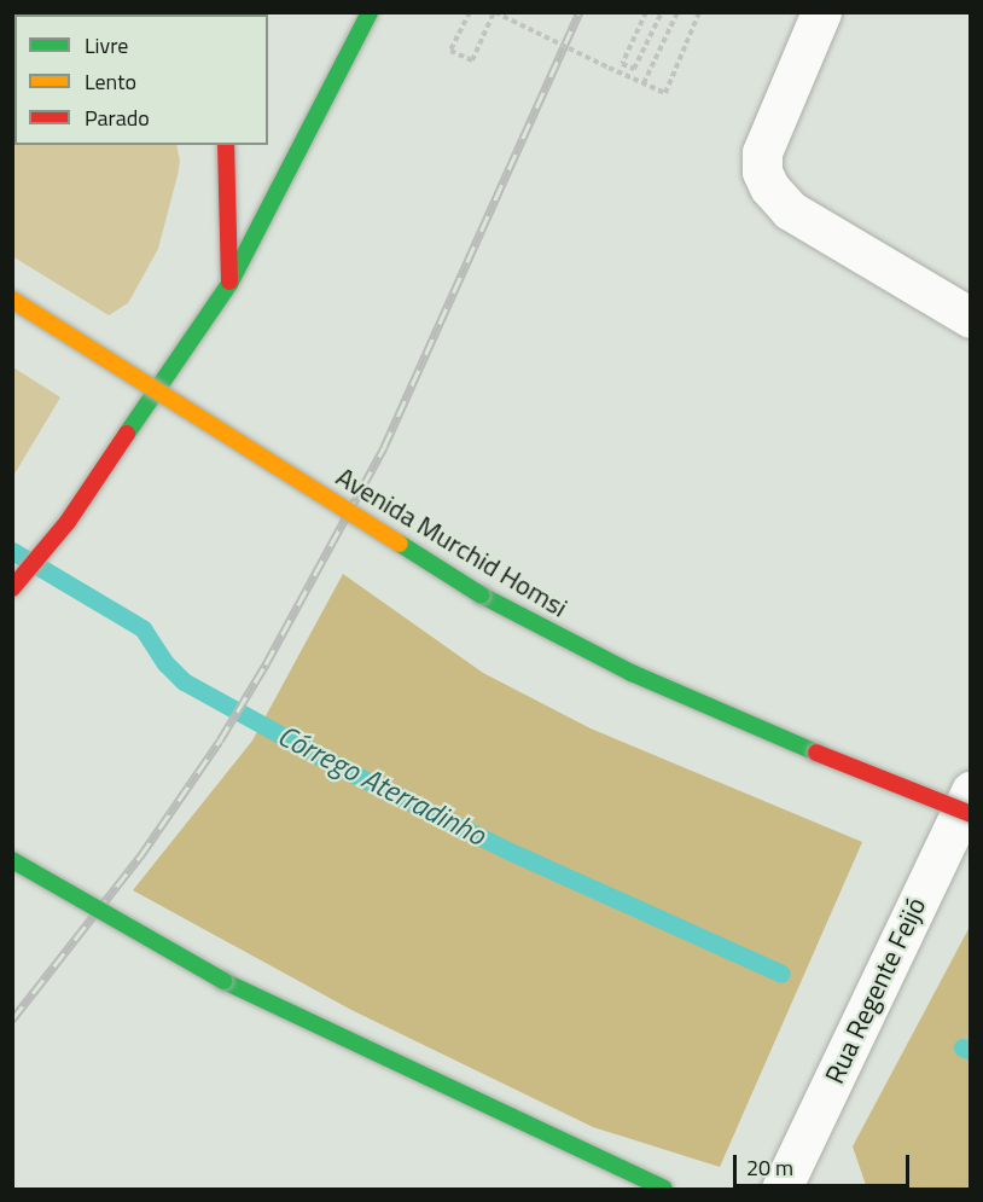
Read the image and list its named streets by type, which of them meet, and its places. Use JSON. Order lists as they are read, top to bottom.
{
  "streets": {
    "main road": ["Avenida Murchid Homsi"],
    "street": ["Rua Regente Feijó"]
  },
  "water": ["Córrego Aterradinho"],
  "legend": ["Livre", "Lento", "Parado"],
  "scale_bar": "20 m"
}
